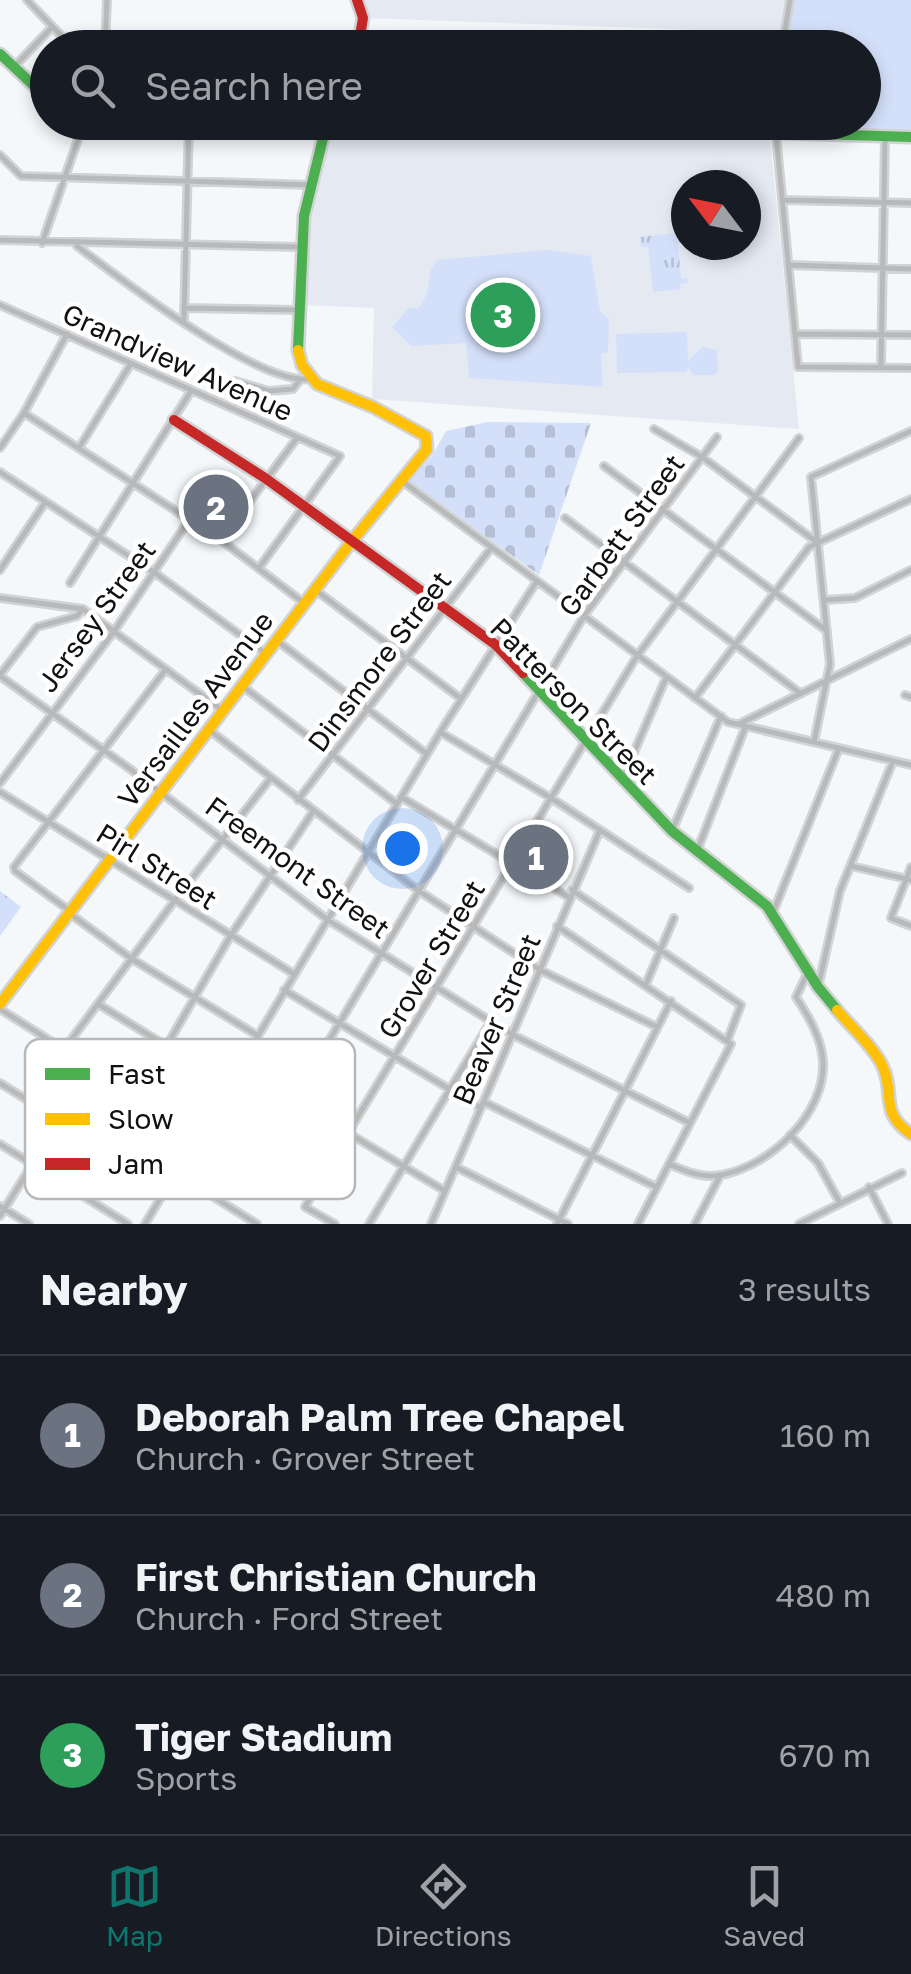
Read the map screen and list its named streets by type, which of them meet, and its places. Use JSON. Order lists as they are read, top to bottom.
{
  "streets": {
    "street": [
      "Grandview Avenue",
      "Garbett Street",
      "Jersey Street",
      "Dinsmore Street",
      "Patterson Street",
      "Versailles Avenue",
      "Pirl Street",
      "Freemont Street",
      "Grover Street",
      "Beaver Street"
    ]
  },
  "crossings": [
    ["Grandview Avenue", "Patterson Street"],
    ["Garbett Street", "Patterson Street"],
    ["Garbett Street", "Freemont Street"],
    ["Jersey Street", "Freemont Street"],
    ["Dinsmore Street", "Patterson Street"],
    ["Patterson Street", "Versailles Avenue"],
    ["Patterson Street", "Grover Street"],
    ["Versailles Avenue", "Pirl Street"],
    ["Versailles Avenue", "Freemont Street"],
    ["Freemont Street", "Grover Street"],
    ["Freemont Street", "Beaver Street"]
  ],
  "legend": ["Fast", "Slow", "Jam"],
  "north": "top left",
  "page": {
    "search": "Search here",
    "pins": ["3", "2", "1"],
    "heading": ["Nearby", "3 results"],
    "list": [
      {
        "mark": "1",
        "name": "Deborah Palm Tree Chapel",
        "note": "Church · Grover Street",
        "value": "160 m"
      },
      {
        "mark": "2",
        "name": "First Christian Church",
        "note": "Church · Ford Street",
        "value": "480 m"
      },
      {
        "mark": "3",
        "name": "Tiger Stadium",
        "note": "Sports",
        "value": "670 m"
      }
    ],
    "nav": ["Map", "Directions", "Saved"]
  }
}
